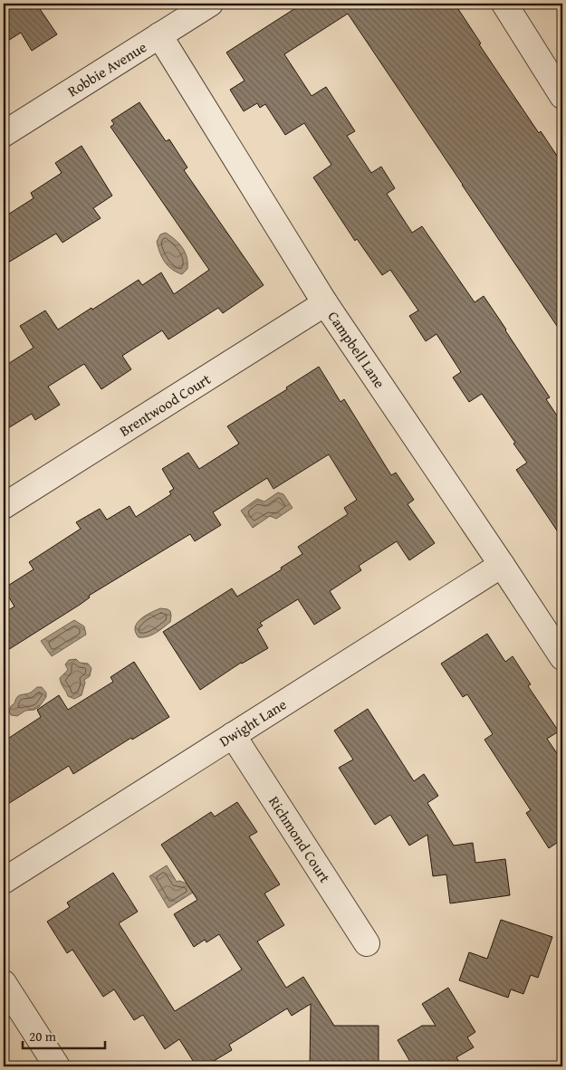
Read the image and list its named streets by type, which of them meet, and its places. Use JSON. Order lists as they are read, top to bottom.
{
  "streets": {
    "street": [
      "Robbie Avenue",
      "Campbell Lane",
      "Brentwood Court",
      "Dwight Lane",
      "Richmond Court"
    ]
  },
  "crossings": [
    ["Robbie Avenue", "Campbell Lane"],
    ["Campbell Lane", "Brentwood Court"],
    ["Campbell Lane", "Dwight Lane"],
    ["Dwight Lane", "Richmond Court"]
  ],
  "scale_bar": "20 m"
}
